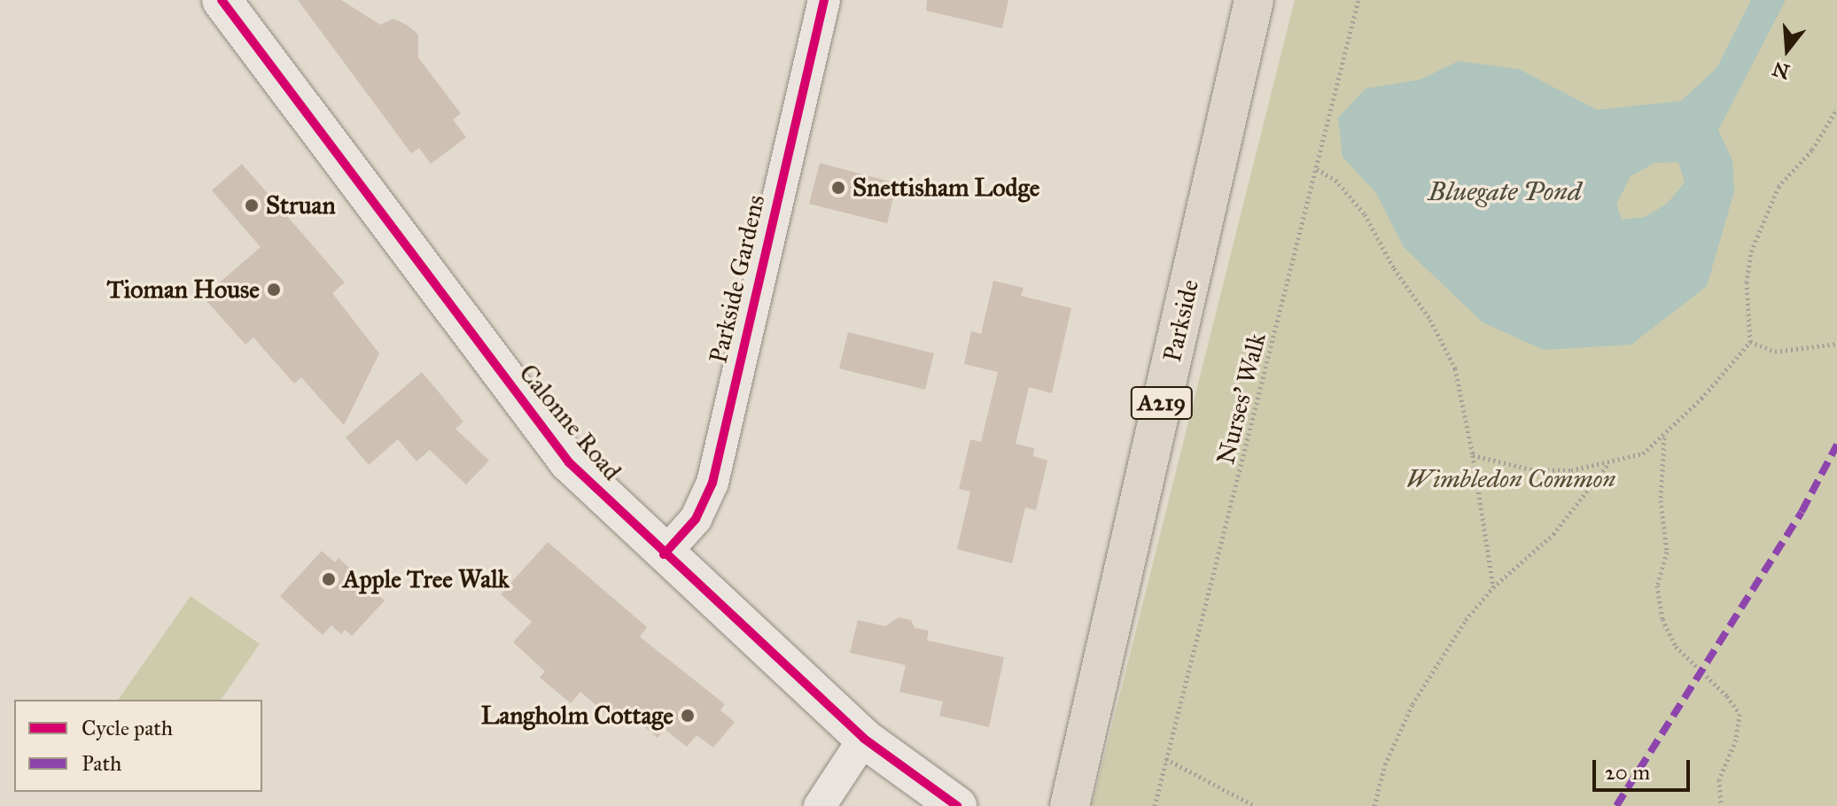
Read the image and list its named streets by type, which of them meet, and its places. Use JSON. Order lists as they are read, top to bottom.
{
  "streets": {
    "main road": ["Parkside", "A219"],
    "street": ["Parkside Gardens", "Calonne Road"],
    "path": ["Nurses' Walk"]
  },
  "crossings": [
    ["Parkside Gardens", "Calonne Road"]
  ],
  "water": ["Bluegate Pond"],
  "parks": ["Wimbledon Common"],
  "places": [
    "Snettisham Lodge",
    "Struan",
    "Tioman House",
    "Apple Tree Walk",
    "Langholm Cottage"
  ],
  "legend": ["Cycle path", "Path"],
  "scale_bar": "20 m",
  "north": "bottom"
}
